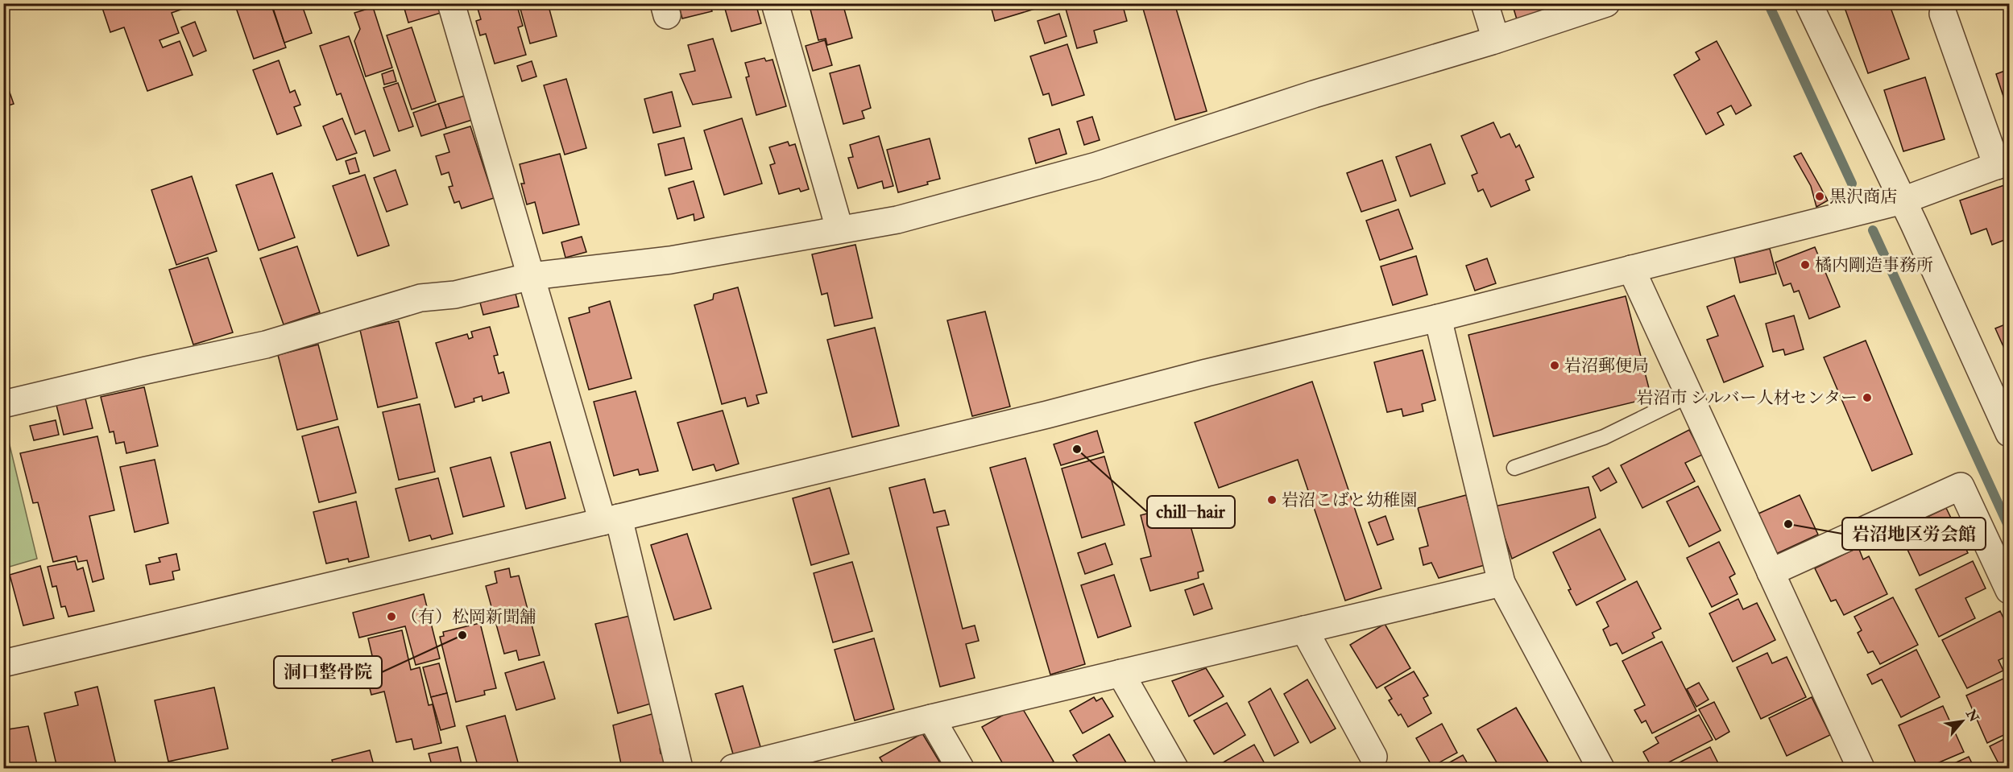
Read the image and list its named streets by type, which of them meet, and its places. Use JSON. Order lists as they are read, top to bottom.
{
  "places": [
    "黒沢商店",
    "橘内剛造事務所",
    "岩沼郵便局",
    "岩沼市 シルバー人材センター",
    "chill−hair",
    "岩沼こばと幼稚園",
    "岩沼地区労会館",
    "（有）松岡新聞舗",
    "洞口整骨院"
  ],
  "north": "top right"
}
